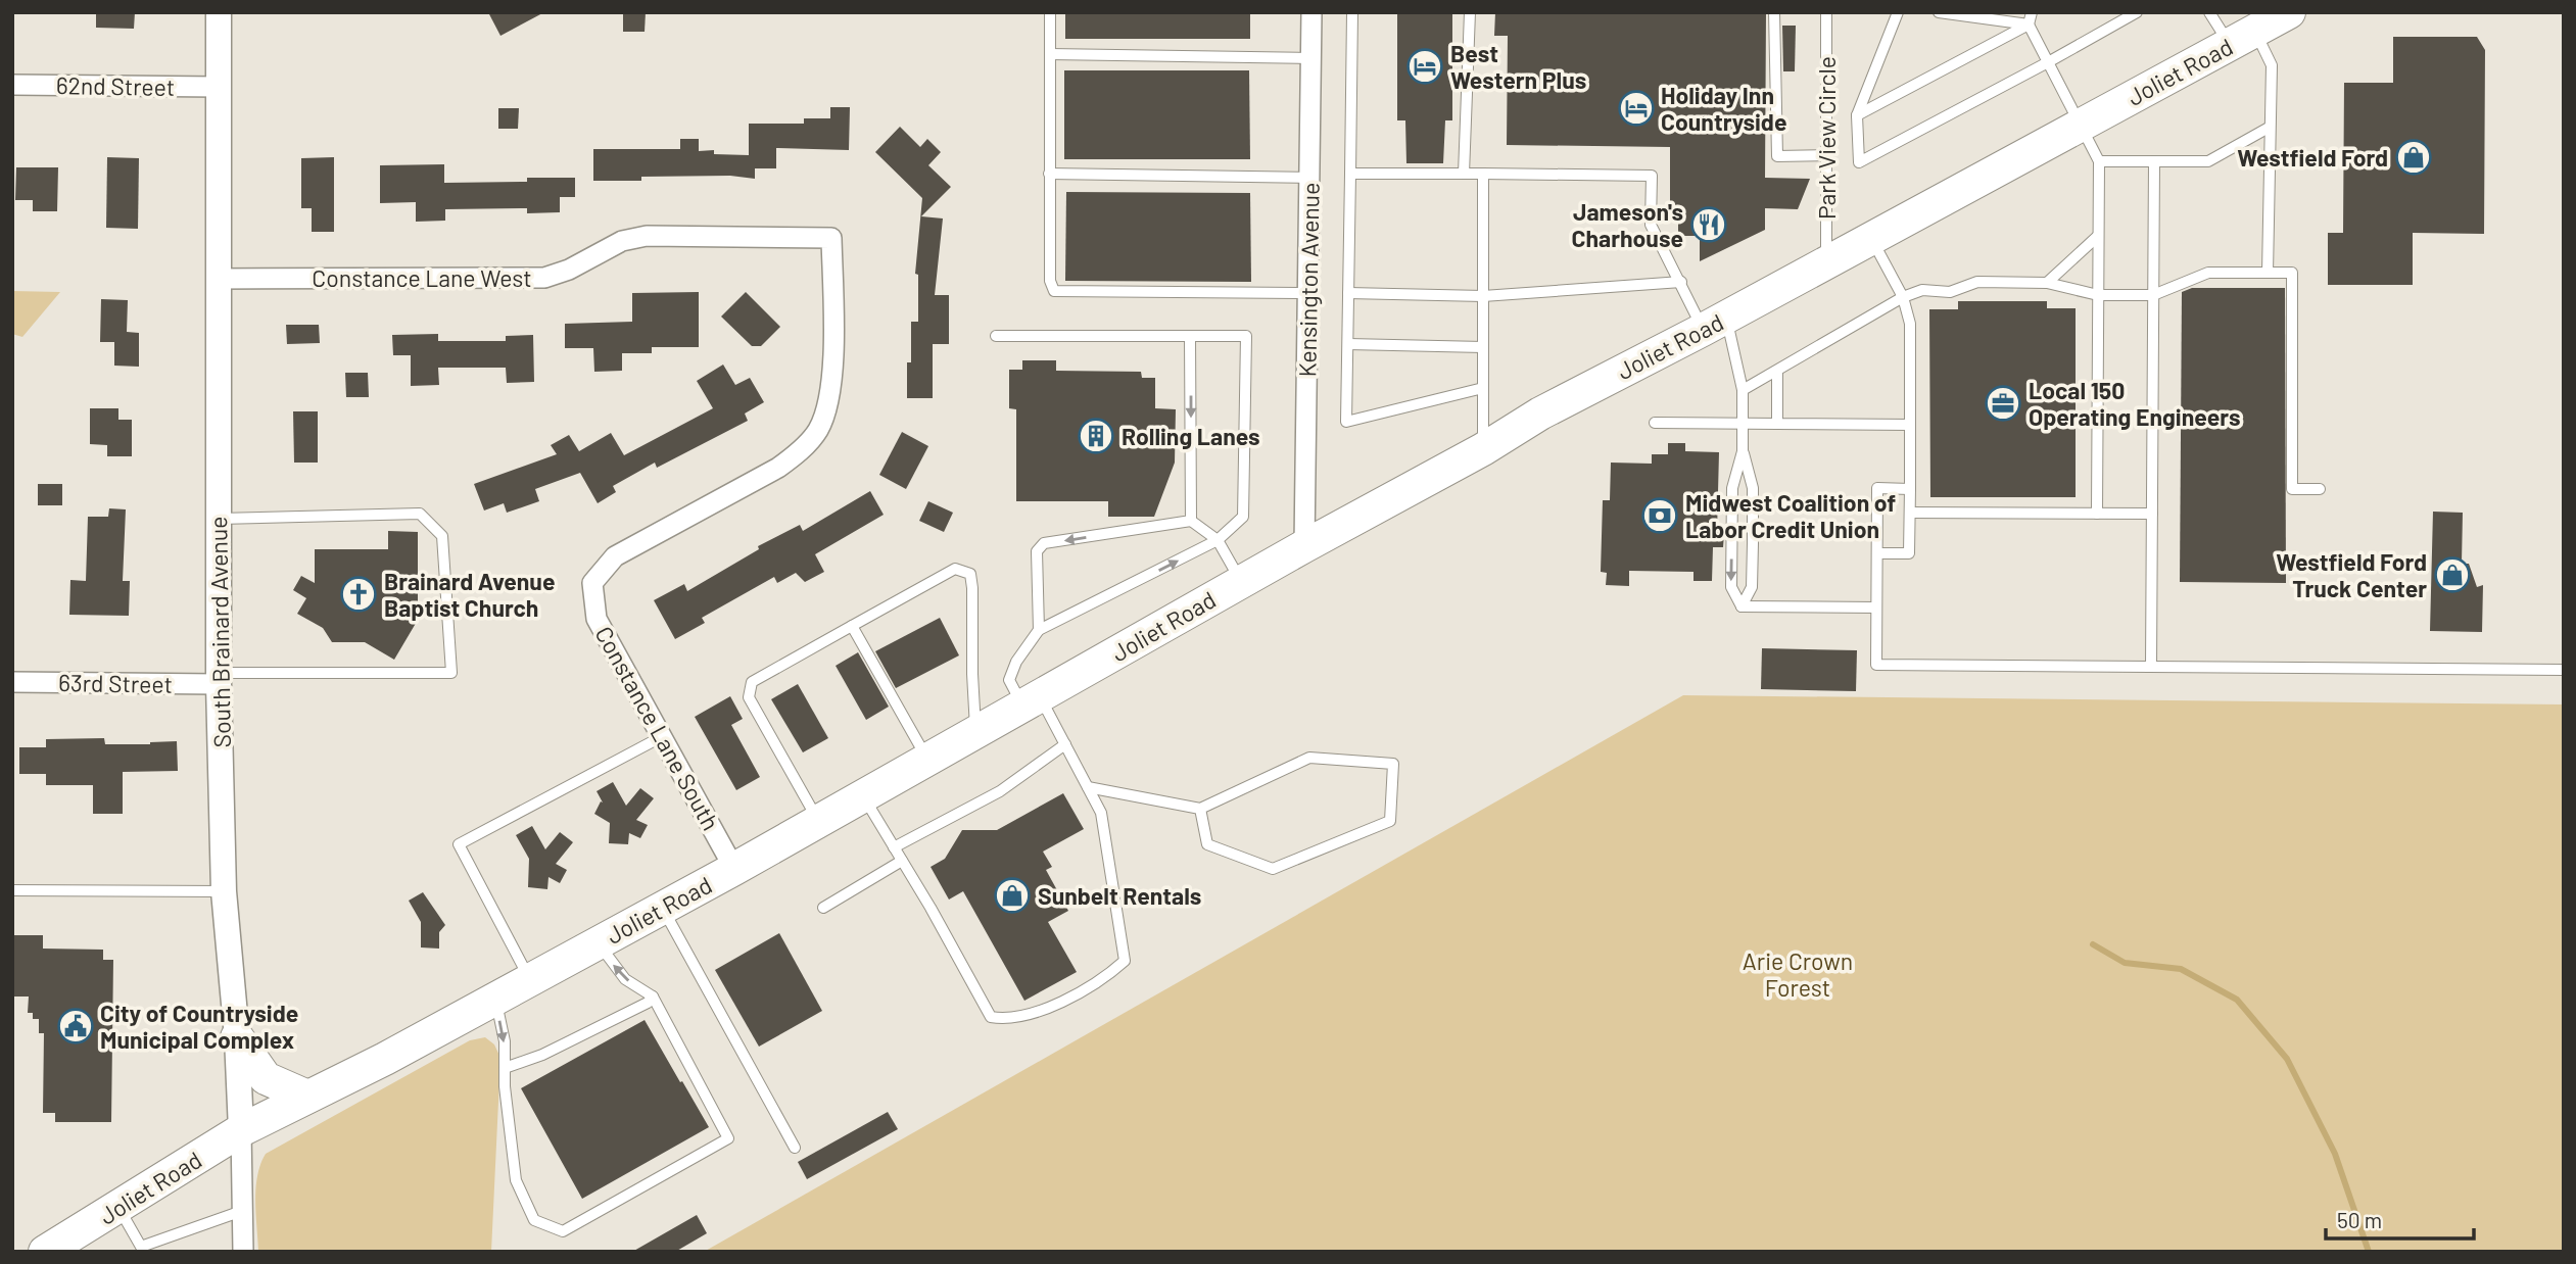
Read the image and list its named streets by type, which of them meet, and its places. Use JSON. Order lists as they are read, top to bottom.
{
  "streets": {
    "main road": ["Joliet Road"],
    "street": [
      "62nd Street",
      "Constance Lane West",
      "Kensington Avenue",
      "South Brainard Avenue",
      "63rd Street",
      "Constance Lane South"
    ],
    "lane": ["Park View Circle"]
  },
  "crossings": [
    ["Joliet Road", "Park View Circle"],
    ["Joliet Road", "Kensington Avenue"],
    ["Joliet Road", "South Brainard Avenue"],
    ["Joliet Road", "Constance Lane South"],
    ["62nd Street", "South Brainard Avenue"],
    ["Constance Lane West", "South Brainard Avenue"],
    ["Constance Lane West", "Constance Lane South"],
    ["South Brainard Avenue", "63rd Street"]
  ],
  "parks": ["Arie Crown Forest"],
  "places": {
    "hotel": ["Best Western Plus", "Holiday Inn Countryside"],
    "shop": ["Westfield Ford", "Westfield Ford Truck Center", "Sunbelt Rentals"],
    "restaurant": ["Jameson's Charhouse"],
    "office": ["Local 150 Operating Engineers"],
    "building": ["Rolling Lanes"],
    "bank": ["Midwest Coalition of Labor Credit Union"],
    "church": ["Brainard Avenue Baptist Church"],
    "public building": ["City of Countryside Municipal Complex"]
  },
  "scale_bar": "50 m"
}
